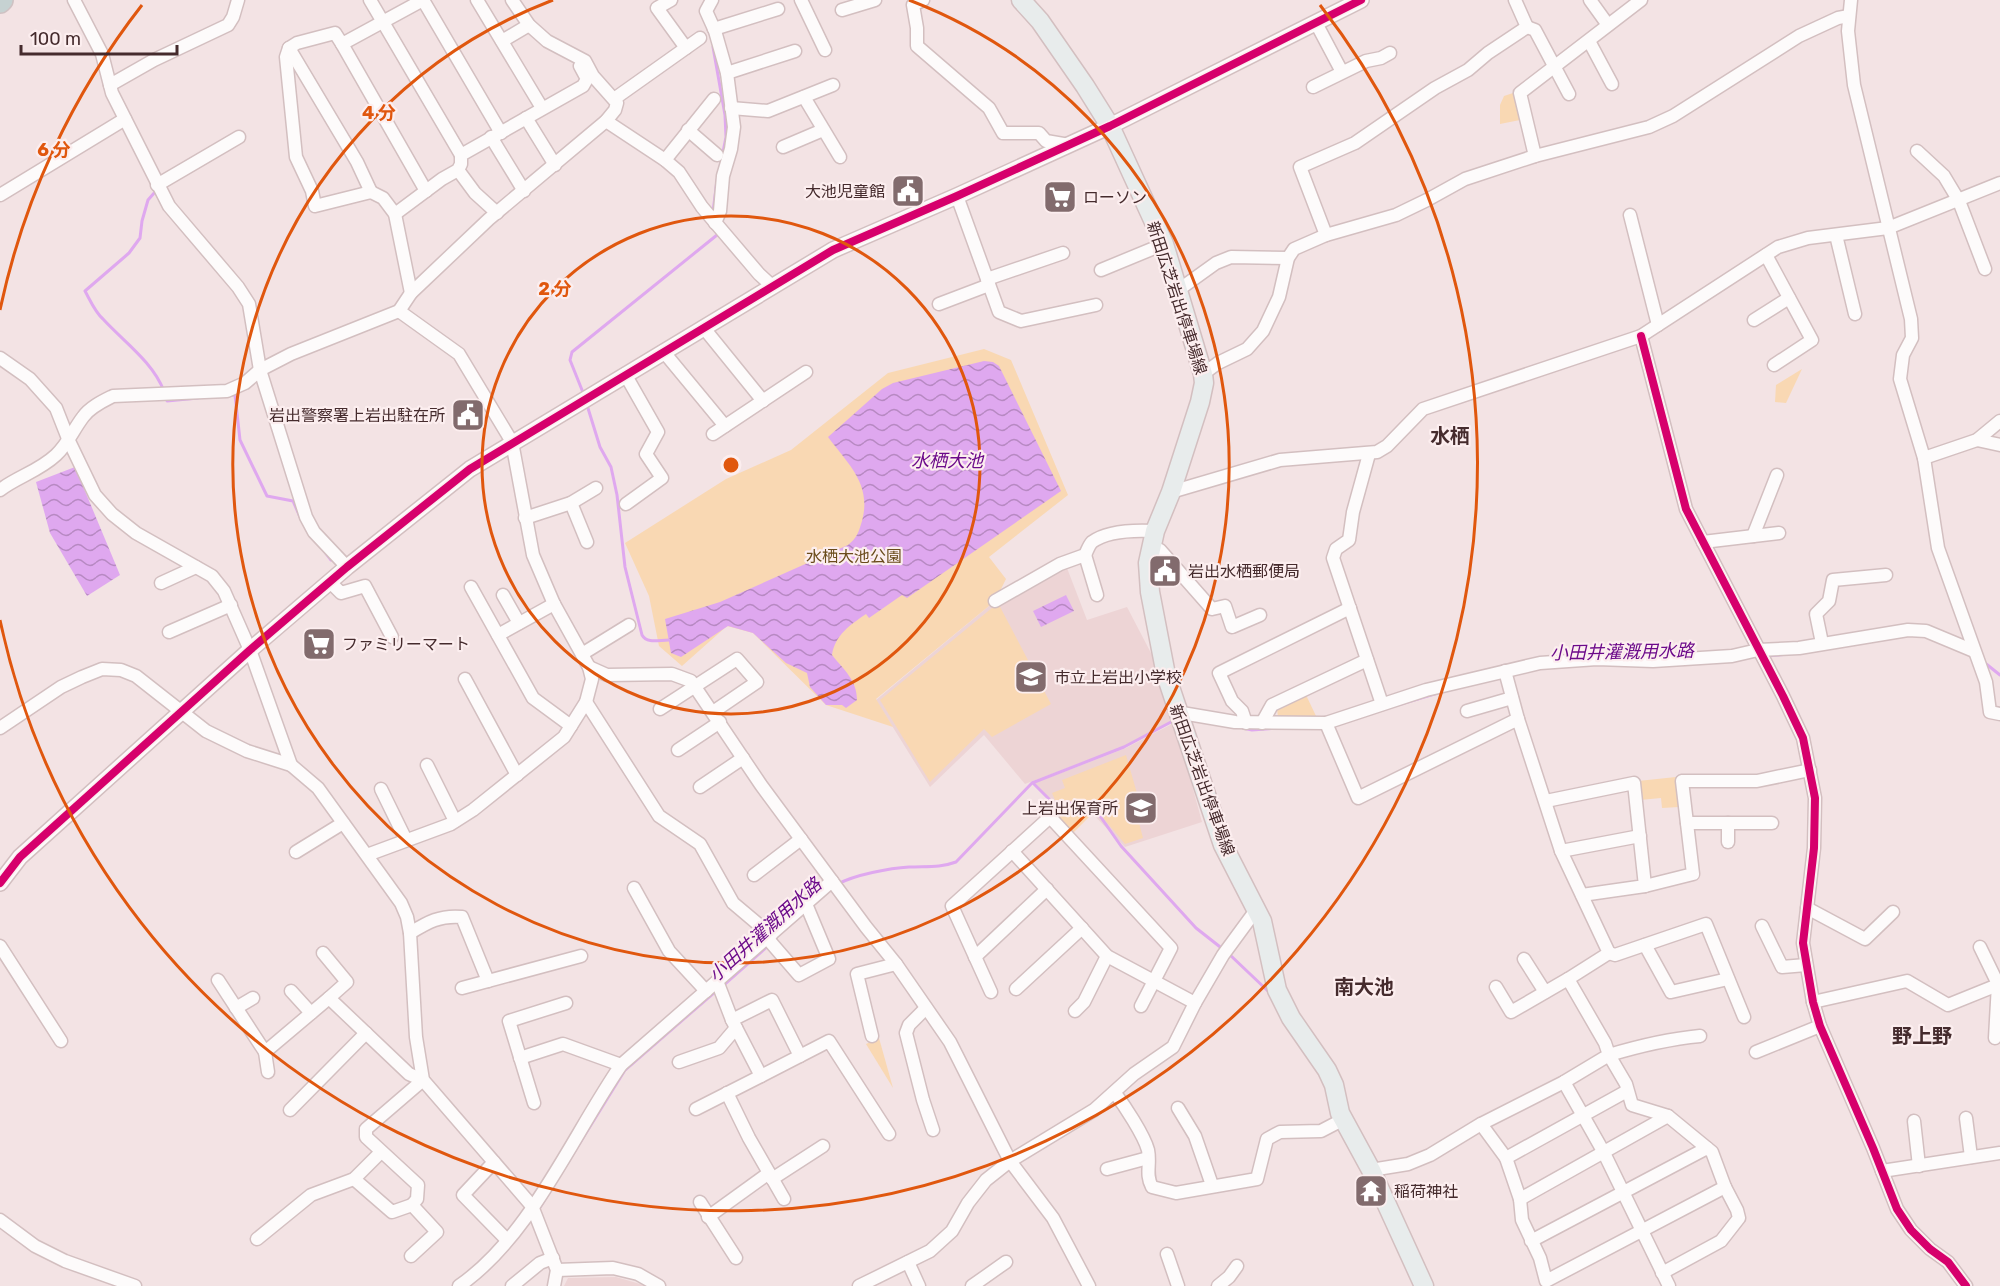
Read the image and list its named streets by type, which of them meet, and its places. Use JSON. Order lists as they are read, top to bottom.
{
  "streets": {
    "main road": ["新田広芝岩出停車場線"]
  },
  "districts": ["水栖", "南大池", "野上野"],
  "water": ["水栖大池", "小田井灌漑用水路"],
  "parks": ["水栖大池公園"],
  "places": {
    "public building": ["大池児童館", "岩出警察署上岩出駐在所", "岩出水栖郵便局"],
    "supermarket": ["ローソン", "ファミリーマート"],
    "school or university": ["市立上岩出小学校", "上岩出保育所"],
    "temple": ["稲荷神社"]
  },
  "scale_bar": "100 m",
  "rings": ["4 分", "6 分", "2 分"]
}
